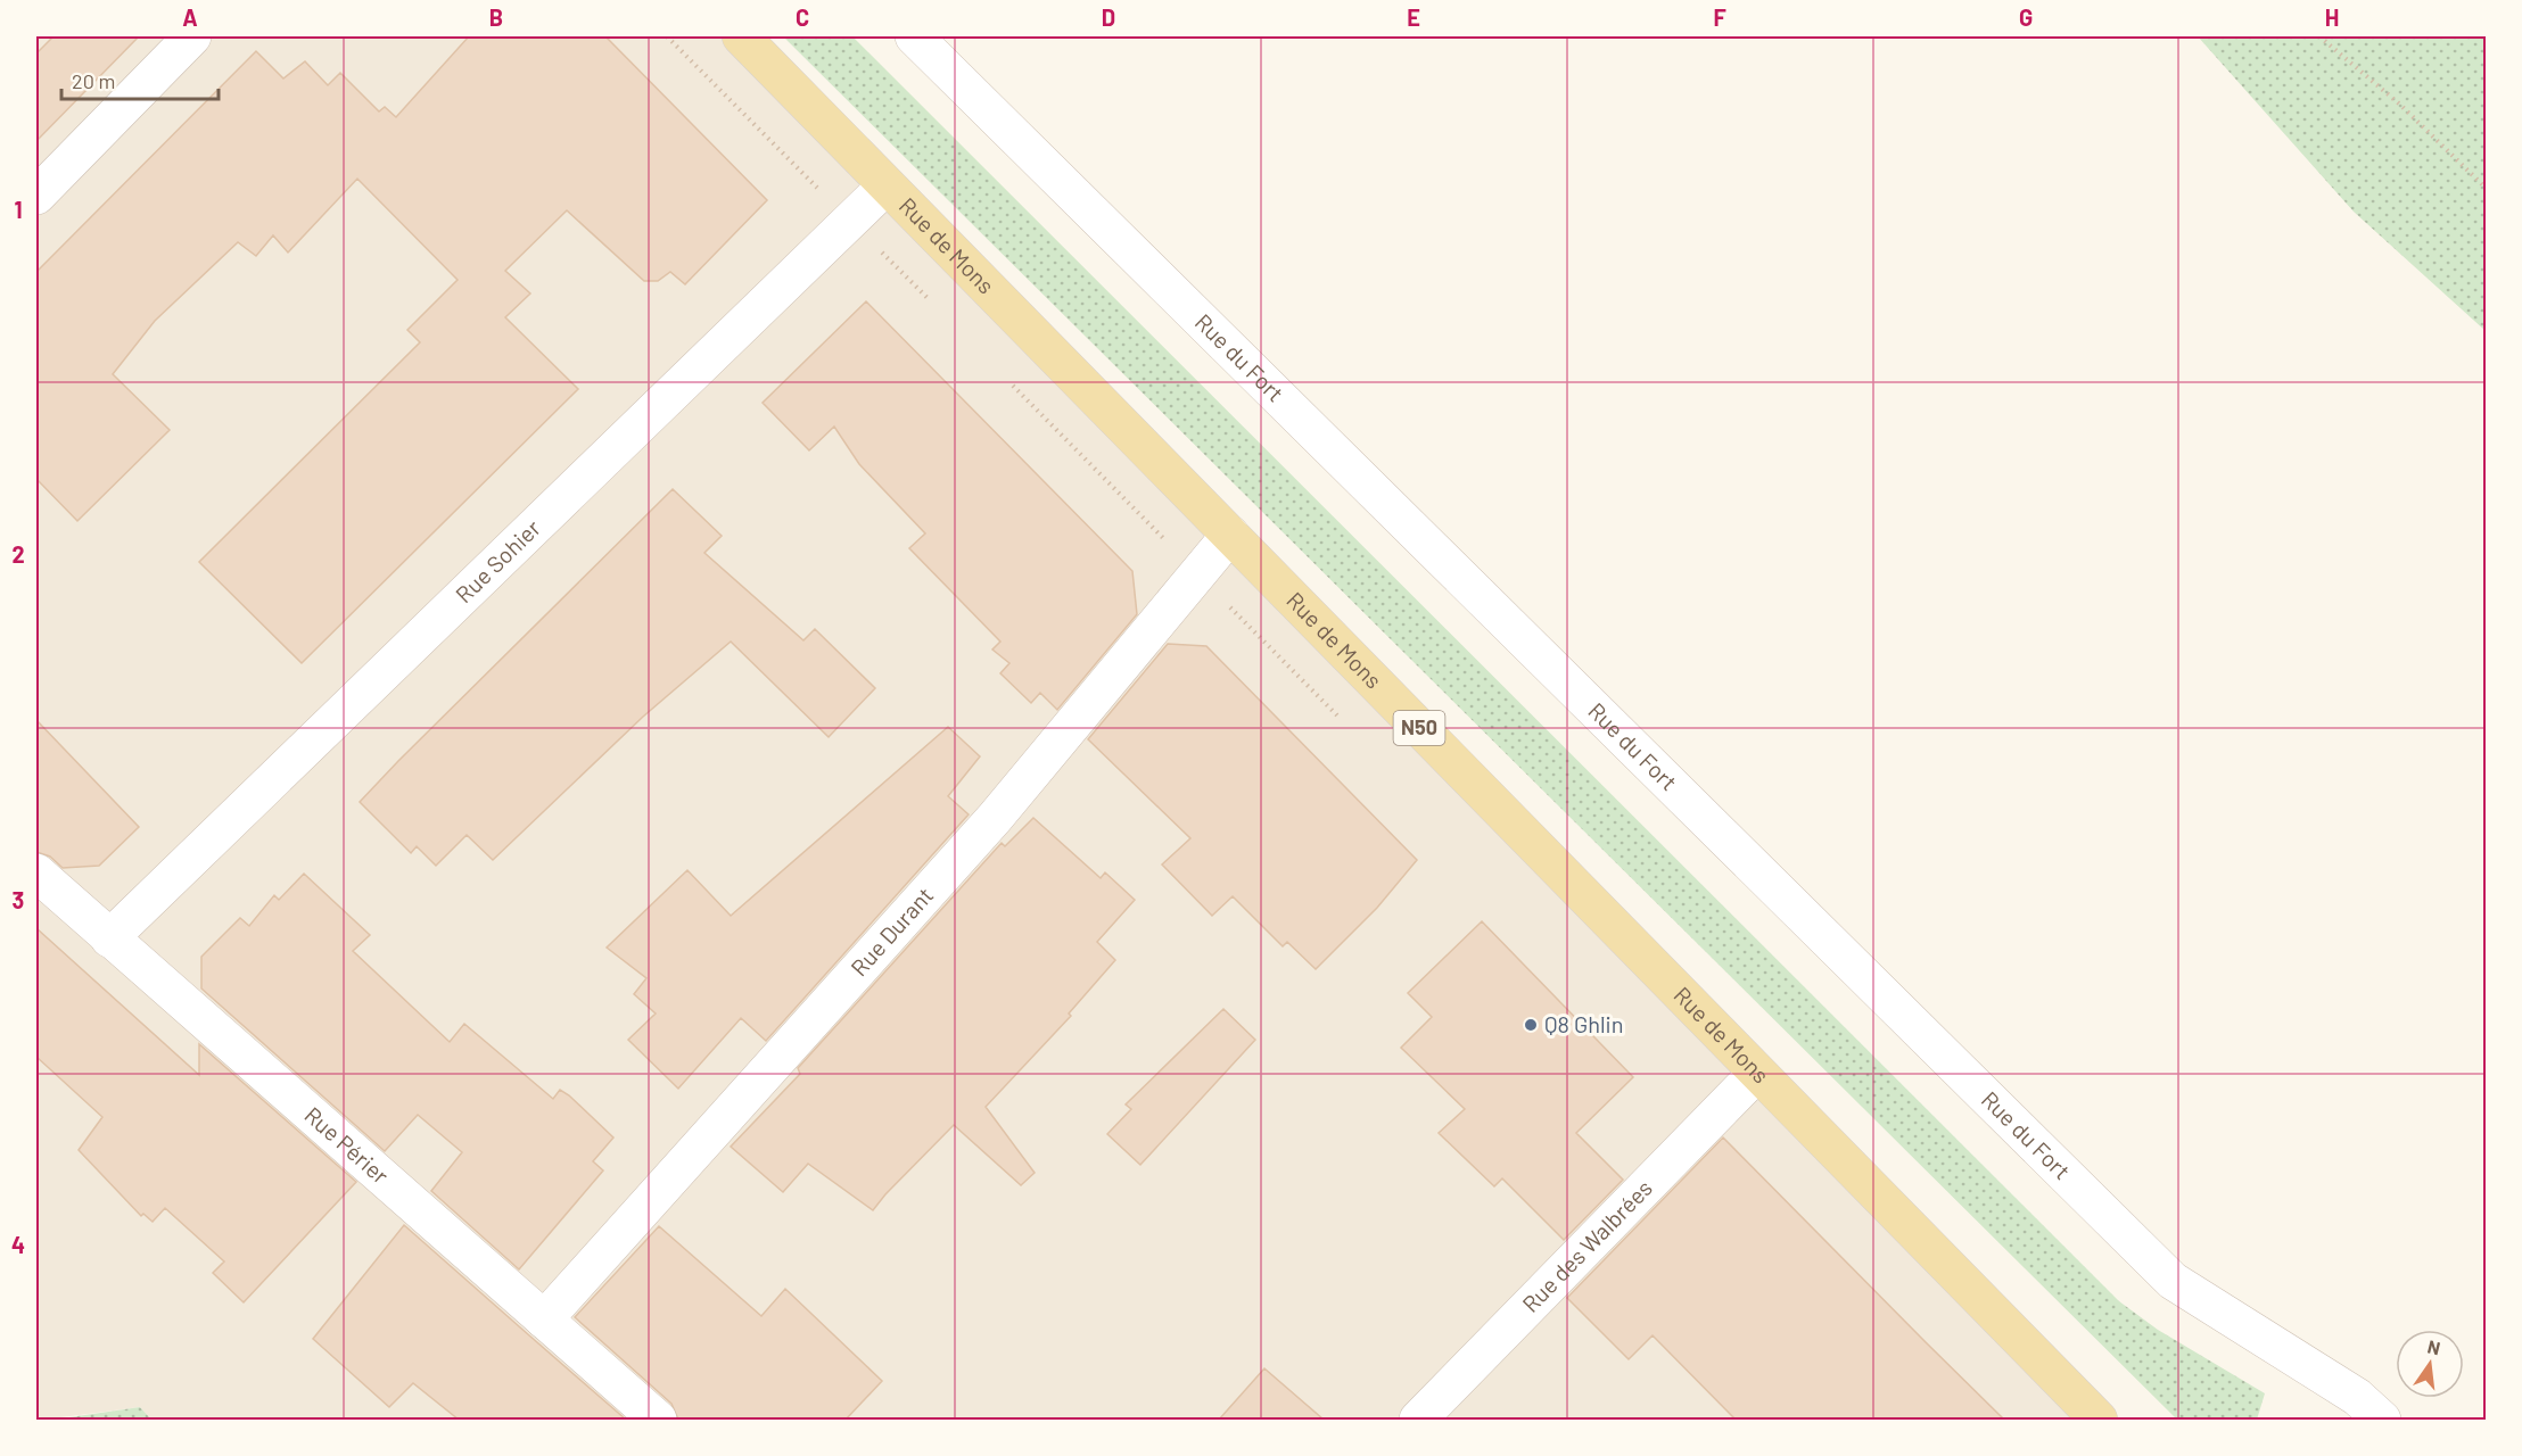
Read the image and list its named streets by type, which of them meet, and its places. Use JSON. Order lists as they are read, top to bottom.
{
  "streets": {
    "main road": ["Rue de Mons", "N50"],
    "street": [
      "Rue du Fort",
      "Rue Sohier",
      "Rue Durant",
      "Rue Périer",
      "Rue des Walbrées"
    ]
  },
  "crossings": [
    ["Rue de Mons", "Rue Sohier"],
    ["Rue de Mons", "Rue Durant"],
    ["Rue de Mons", "Rue des Walbrées"],
    ["Rue Sohier", "Rue Périer"],
    ["Rue Durant", "Rue Périer"]
  ],
  "places": ["Q8 Ghlin"],
  "scale_bar": "20 m",
  "north": "top",
  "grid": {
    "columns": [
      "A",
      "B",
      "C",
      "D",
      "E",
      "F",
      "G",
      "H"
    ],
    "rows": [
      "1",
      "2",
      "3",
      "4"
    ]
  }
}
